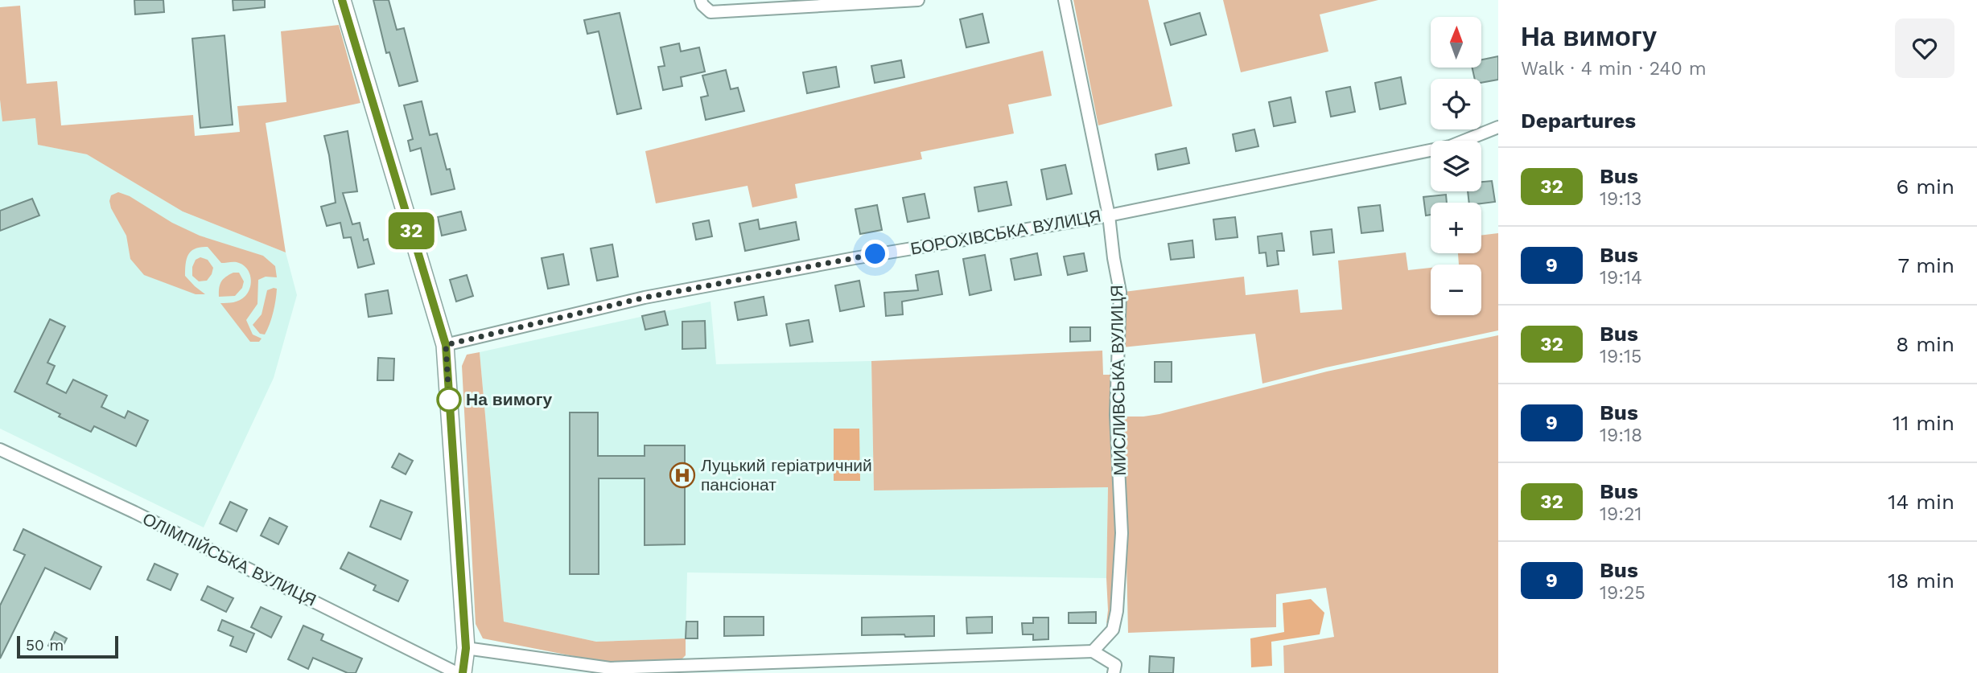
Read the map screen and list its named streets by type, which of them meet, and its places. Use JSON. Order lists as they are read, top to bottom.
{
  "streets": {
    "street": ["БОРОХІВСЬКА ВУЛИЦЯ", "МИСЛИВСЬКА ВУЛИЦЯ", "ОЛІМПІЙСЬКА ВУЛИЦЯ"]
  },
  "crossings": [
    ["БОРОХІВСЬКА ВУЛИЦЯ", "МИСЛИВСЬКА ВУЛИЦЯ"]
  ],
  "places": {
    "other": ["На вимогу"],
    "hospital": ["Луцький геріатричний пансіонат"]
  },
  "lines": ["bus line 32"],
  "scale_bar": "50 m",
  "north": "top",
  "page": {
    "on_map": "32",
    "heading": [
      ["На вимогу", "Walk · 4 min · 240 m"],
      "Departures"
    ],
    "map_buttons": ["+", "−"],
    "list": [
      {
        "mark": "32",
        "name": "Bus",
        "note": "19:13",
        "value": "6 min"
      },
      {
        "mark": "9",
        "name": "Bus",
        "note": "19:14",
        "value": "7 min"
      },
      {
        "mark": "32",
        "name": "Bus",
        "note": "19:15",
        "value": "8 min"
      },
      {
        "mark": "9",
        "name": "Bus",
        "note": "19:18",
        "value": "11 min"
      },
      {
        "mark": "32",
        "name": "Bus",
        "note": "19:21",
        "value": "14 min"
      },
      {
        "mark": "9",
        "name": "Bus",
        "note": "19:25",
        "value": "18 min"
      }
    ],
    "scale": "50 m"
  }
}
